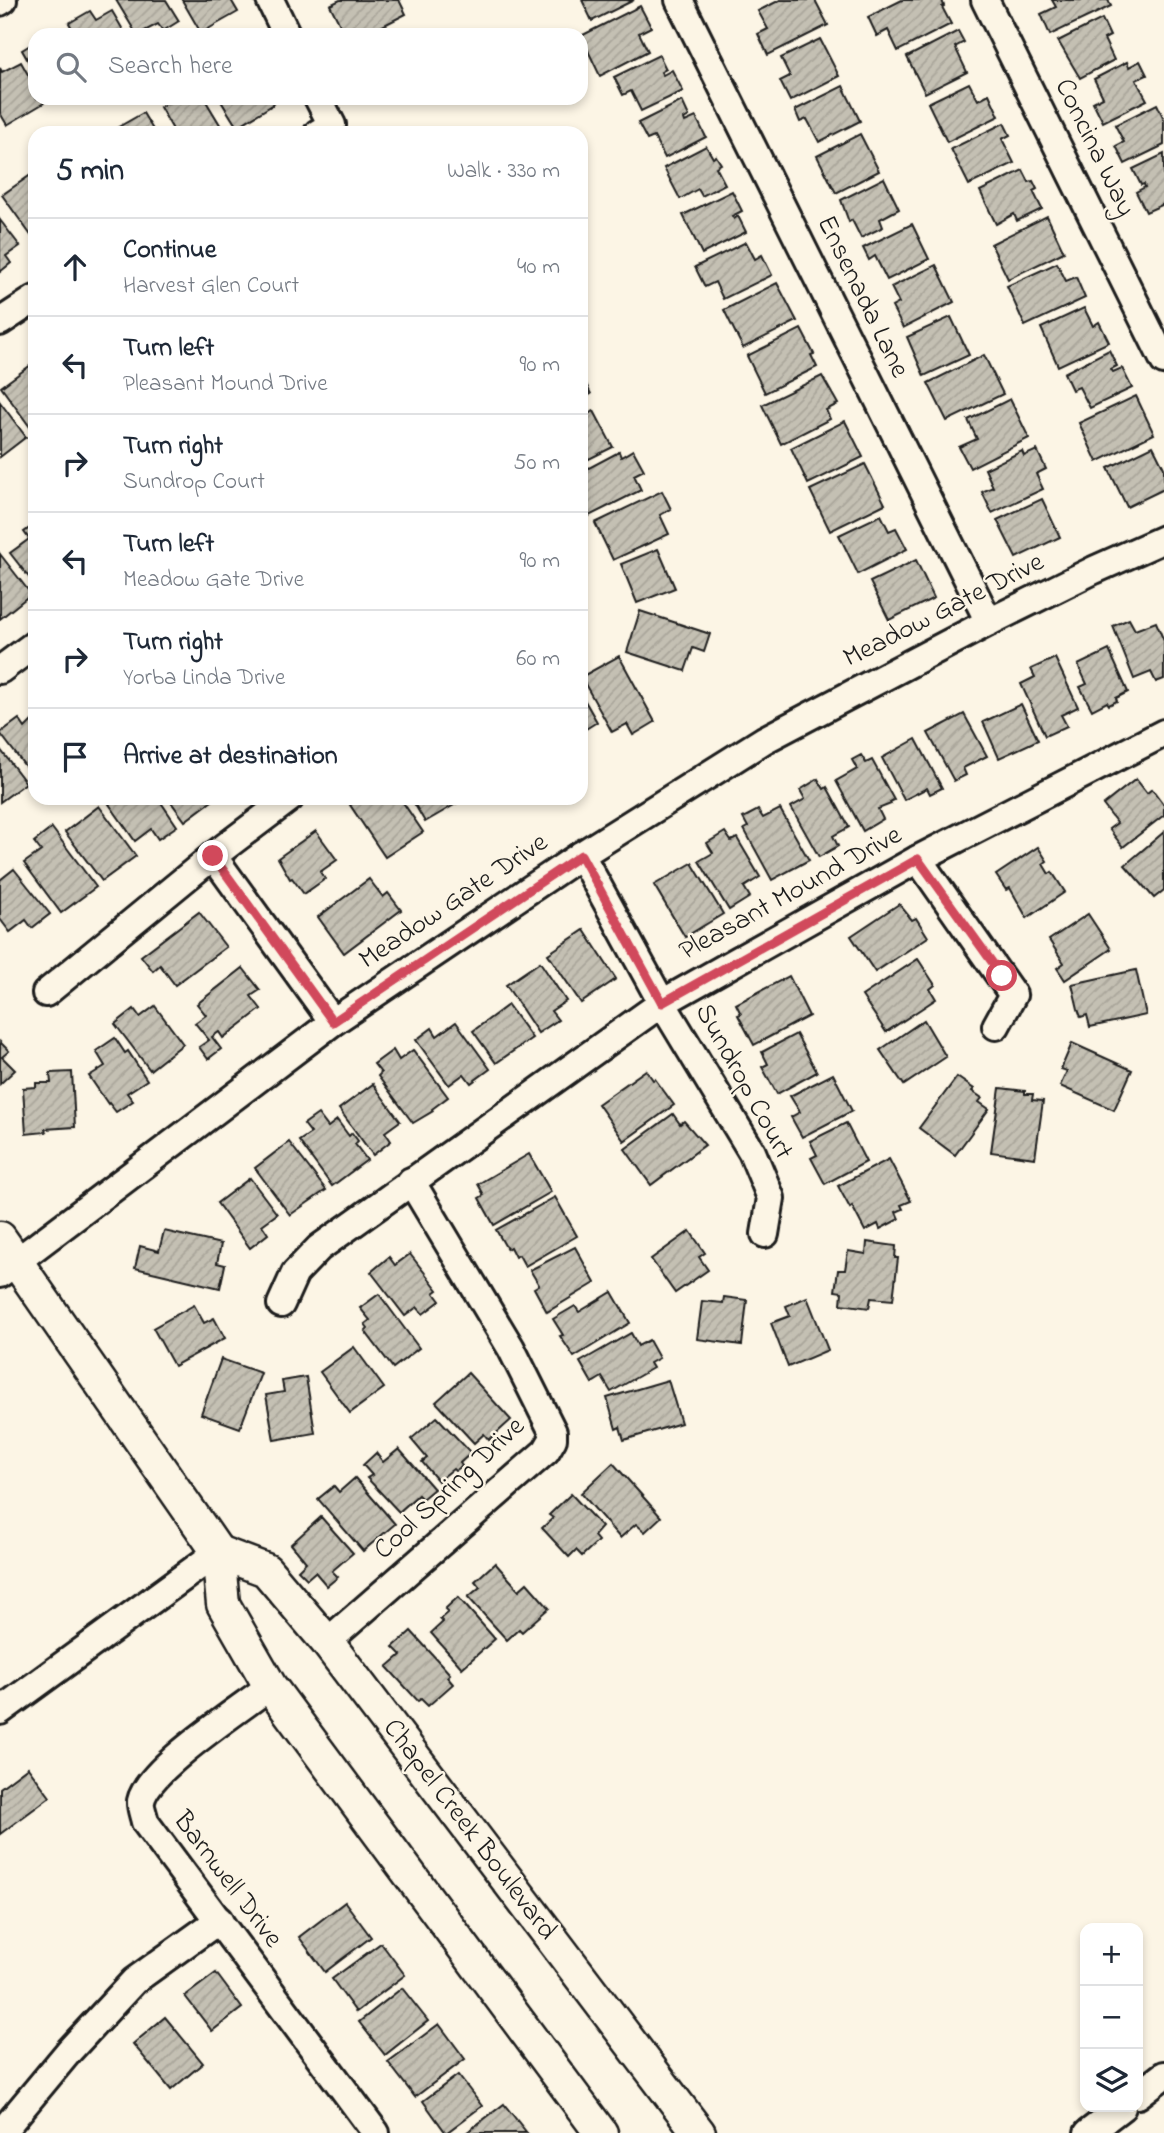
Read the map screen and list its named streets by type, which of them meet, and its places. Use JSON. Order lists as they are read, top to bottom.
{
  "streets": {
    "main road": ["Chapel Creek Boulevard"],
    "street": [
      "Concina Way",
      "Ensenada Lane",
      "Meadow Gate Drive",
      "Pleasant Mound Drive",
      "Sundrop Court",
      "Cool Spring Drive",
      "Barnwell Drive"
    ]
  },
  "crossings": [
    ["Ensenada Lane", "Meadow Gate Drive"],
    ["Meadow Gate Drive", "Sundrop Court"],
    ["Pleasant Mound Drive", "Sundrop Court"],
    ["Pleasant Mound Drive", "Cool Spring Drive"],
    ["Cool Spring Drive", "Chapel Creek Boulevard"]
  ],
  "page": {
    "search": "Search here",
    "heading": ["5 min", "Walk · 330 m"],
    "list": [
      ["Continue", "Harvest Glen Court", "40 m"],
      ["Turn left", "Pleasant Mound Drive", "90 m"],
      ["Turn right", "Sundrop Court", "50 m"],
      ["Turn left", "Meadow Gate Drive", "90 m"],
      ["Turn right", "Yorba Linda Drive", "60 m"],
      "Arrive at destination"
    ],
    "map_buttons": ["+", "−"]
  }
}
